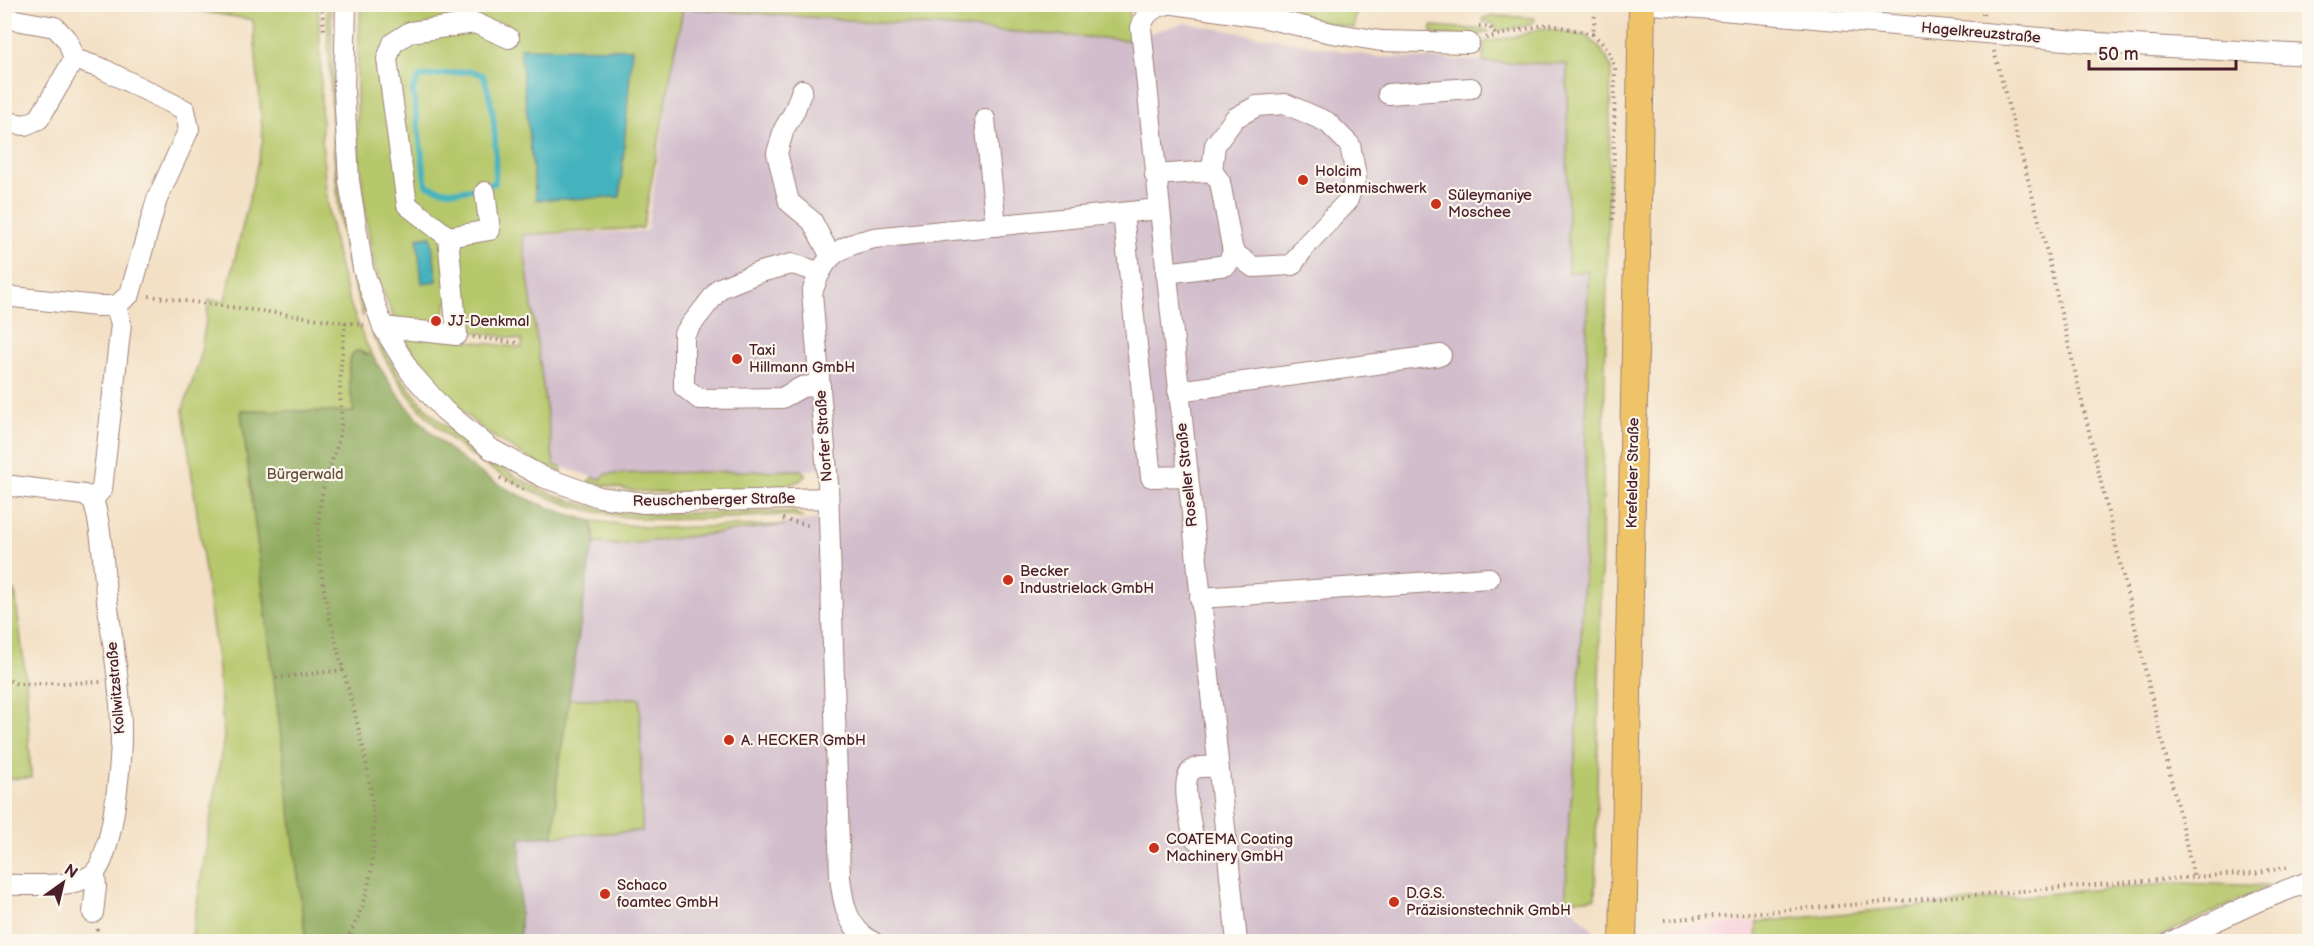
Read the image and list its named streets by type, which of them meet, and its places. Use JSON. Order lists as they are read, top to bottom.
{
  "streets": {
    "main road": ["Krefelder Straße"],
    "street": [
      "Hagelkreuzstraße",
      "Norfer Straße",
      "Roseller Straße",
      "Reuschenberger Straße",
      "Kollwitzstraße"
    ]
  },
  "crossings": [
    ["Norfer Straße", "Reuschenberger Straße"]
  ],
  "parks": ["Bürgerwald"],
  "places": [
    "Holcim Betonmischwerk",
    "Süleymaniye Moschee",
    "JJ-Denkmal",
    "Taxi Hillmann GmbH",
    "Becker Industrielack GmbH",
    "A. HECKER GmbH",
    "COATEMA Coating Machinery GmbH",
    "Schaco foamtec GmbH",
    "D.G.S. Präzisionstechnik GmbH"
  ],
  "scale_bar": "50 m",
  "north": "top right"
}
